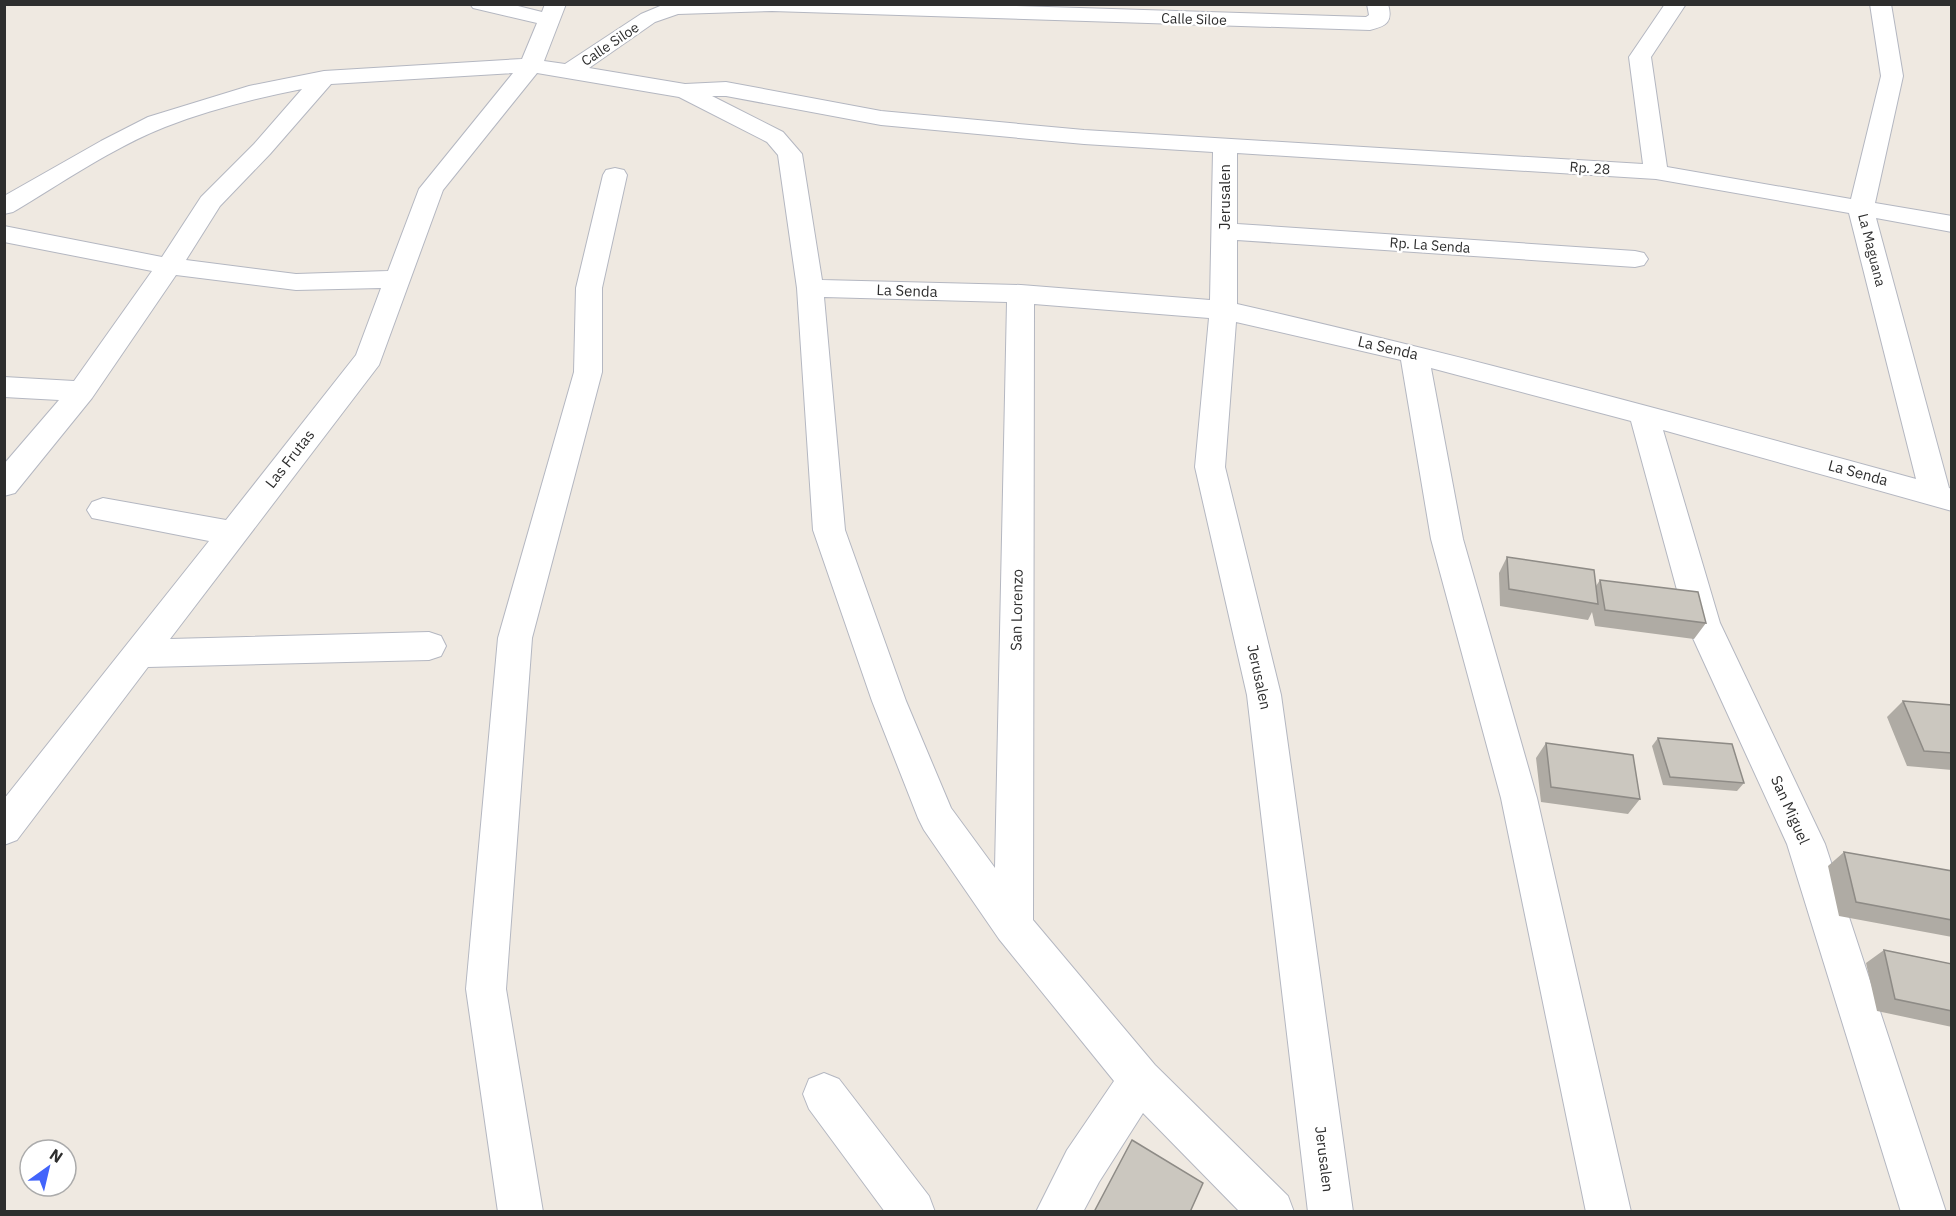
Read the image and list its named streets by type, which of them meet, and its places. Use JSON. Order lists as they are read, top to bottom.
{
  "streets": {
    "street": [
      "Calle Siloe",
      "Rp. 28",
      "Jerusalen",
      "Rp. La Senda",
      "La Maguana",
      "La Senda",
      "Las Frutas",
      "San Lorenzo",
      "San Miguel"
    ]
  },
  "crossings": [
    ["Rp. 28", "Jerusalen"],
    ["Rp. 28", "La Maguana"],
    ["Jerusalen", "Rp. La Senda"],
    ["Jerusalen", "La Senda"],
    ["La Maguana", "La Senda"],
    ["La Senda", "San Lorenzo"],
    ["La Senda", "San Miguel"]
  ],
  "north": "top right"
}
